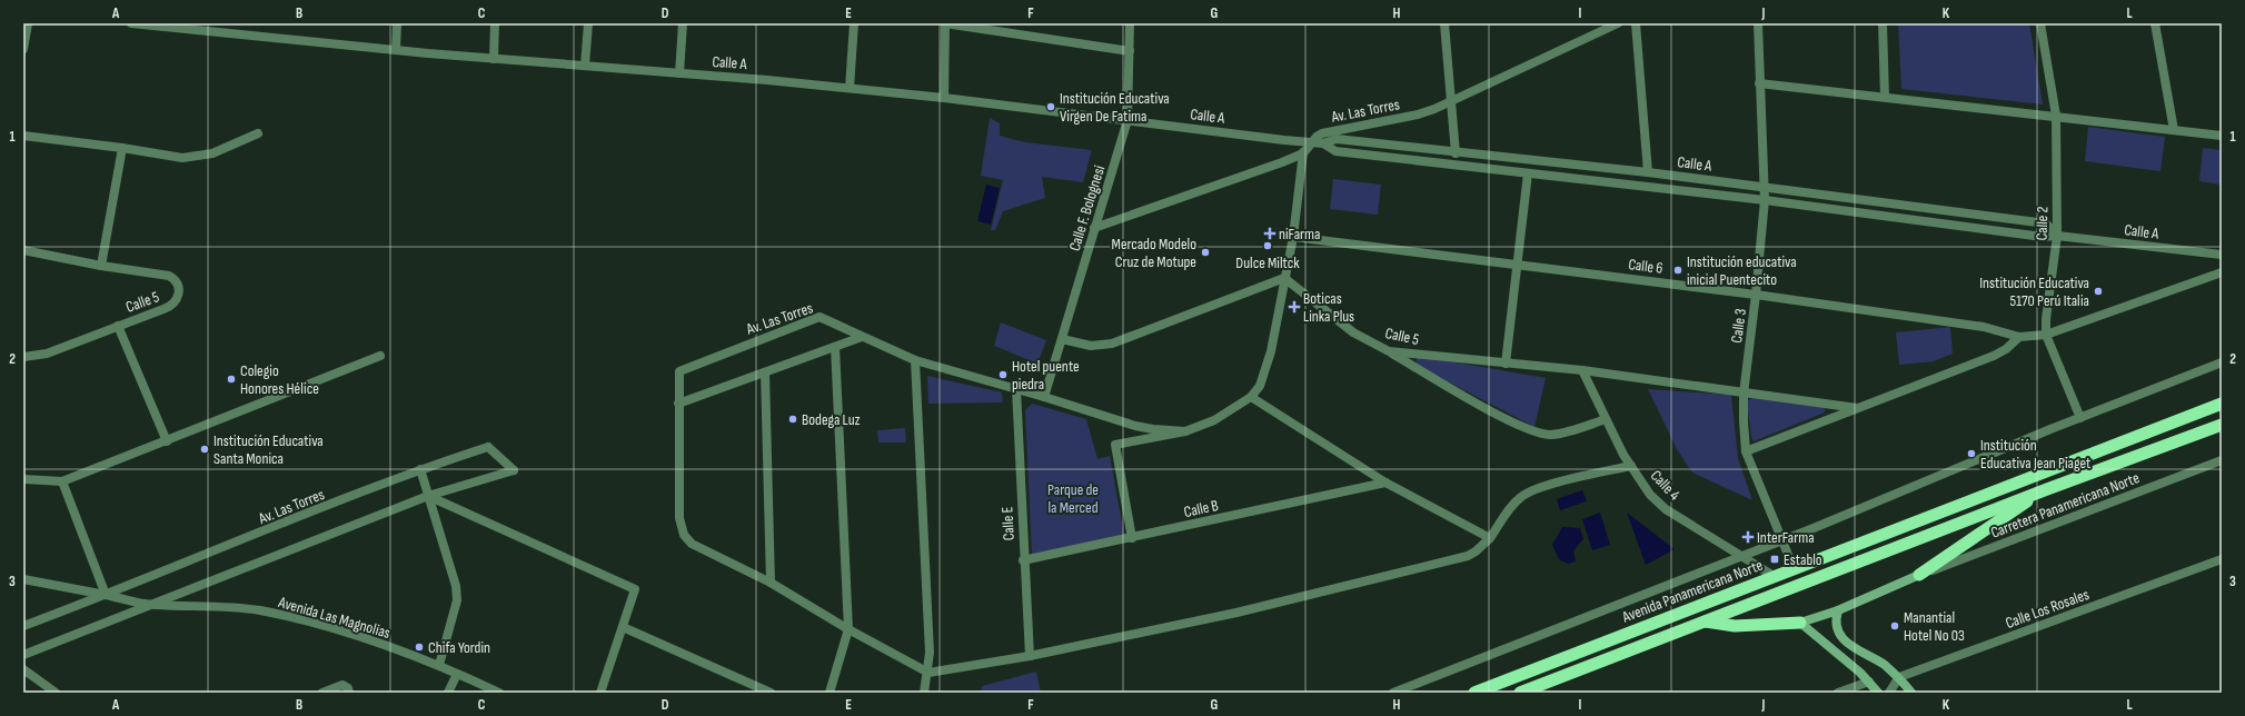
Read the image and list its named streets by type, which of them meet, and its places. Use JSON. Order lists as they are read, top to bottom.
{
  "streets": {
    "highway": ["Avenida Panamericana Norte"],
    "street": [
      "Calle A",
      "Av. Las Torres",
      "Calle F. Bolognesi",
      "Calle 2",
      "Calle 6",
      "Calle 5",
      "Calle 3",
      "Calle 4",
      "Carretera Panamericana Norte",
      "Calle B",
      "Calle E",
      "Calle Los Rosales",
      "Avenida Las Magnolias"
    ]
  },
  "crossings": [
    ["Calle A", "Av. Las Torres"],
    ["Calle A", "Calle F. Bolognesi"],
    ["Calle A", "Calle 2"],
    ["Calle A", "Calle 3"],
    ["Av. Las Torres", "Calle F. Bolognesi"],
    ["Av. Las Torres", "Avenida Las Magnolias"],
    ["Calle 2", "Calle 6"],
    ["Calle 6", "Calle 3"],
    ["Calle 5", "Calle 3"],
    ["Calle 5", "Calle 4"],
    ["Calle 3", "Avenida Panamericana Norte"],
    ["Calle 4", "Avenida Panamericana Norte"],
    ["Calle B", "Calle E"]
  ],
  "parks": ["Parque de la Merced"],
  "places": {
    "other": [
      "Institución Educativa Virgen De Fatima",
      "Dulce Miltck",
      "Mercado Modelo Cruz de Motupe",
      "Institución educativa inicial Puentecito",
      "Institución Educativa 5170 Perú Italia",
      "Hotel puente piedra",
      "Colegio Honores Hélice",
      "Bodega Luz",
      "Institución Educativa Santa Monica",
      "Institución Educativa Jean Piaget",
      "Manantial Hotel No 03",
      "Chifa Yordin"
    ],
    "health": ["niFarma", "Boticas Linka Plus", "InterFarma"],
    "transit": ["Establo"]
  },
  "grid": {
    "columns": [
      "A",
      "B",
      "C",
      "D",
      "E",
      "F",
      "G",
      "H",
      "I",
      "J",
      "K",
      "L"
    ],
    "rows": ["1", "2", "3"]
  }
}
